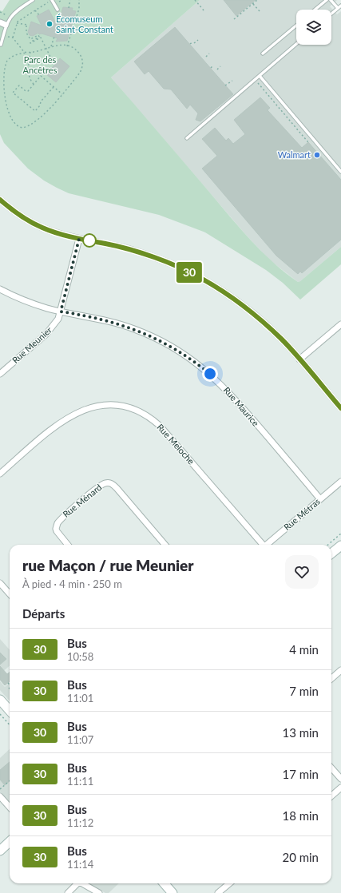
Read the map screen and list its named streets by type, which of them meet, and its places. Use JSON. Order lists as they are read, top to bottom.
{
  "streets": {
    "street": [
      "Rue Meunier",
      "Rue Maurice",
      "Rue Meloche",
      "Rue Ménard",
      "Rue Métras"
    ]
  },
  "crossings": [
    ["Rue Meunier", "Rue Maurice"],
    ["Rue Maurice", "Rue Métras"]
  ],
  "parks": ["Parc des Ancêtres"],
  "places": ["Écomuseum Saint-Constant", "Walmart"],
  "lines": ["bus line 30"],
  "page": {
    "on_map": "30",
    "heading": [
      ["rue Maçon / rue Meunier", "À pied · 4 min · 250 m"],
      "Départs"
    ],
    "list": [
      {
        "mark": "30",
        "name": "Bus",
        "note": "10:58",
        "value": "4 min"
      },
      {
        "mark": "30",
        "name": "Bus",
        "note": "11:01",
        "value": "7 min"
      },
      {
        "mark": "30",
        "name": "Bus",
        "note": "11:07",
        "value": "13 min"
      },
      {
        "mark": "30",
        "name": "Bus",
        "note": "11:11",
        "value": "17 min"
      },
      {
        "mark": "30",
        "name": "Bus",
        "note": "11:12",
        "value": "18 min"
      },
      {
        "mark": "30",
        "name": "Bus",
        "note": "11:14",
        "value": "20 min"
      }
    ]
  }
}
